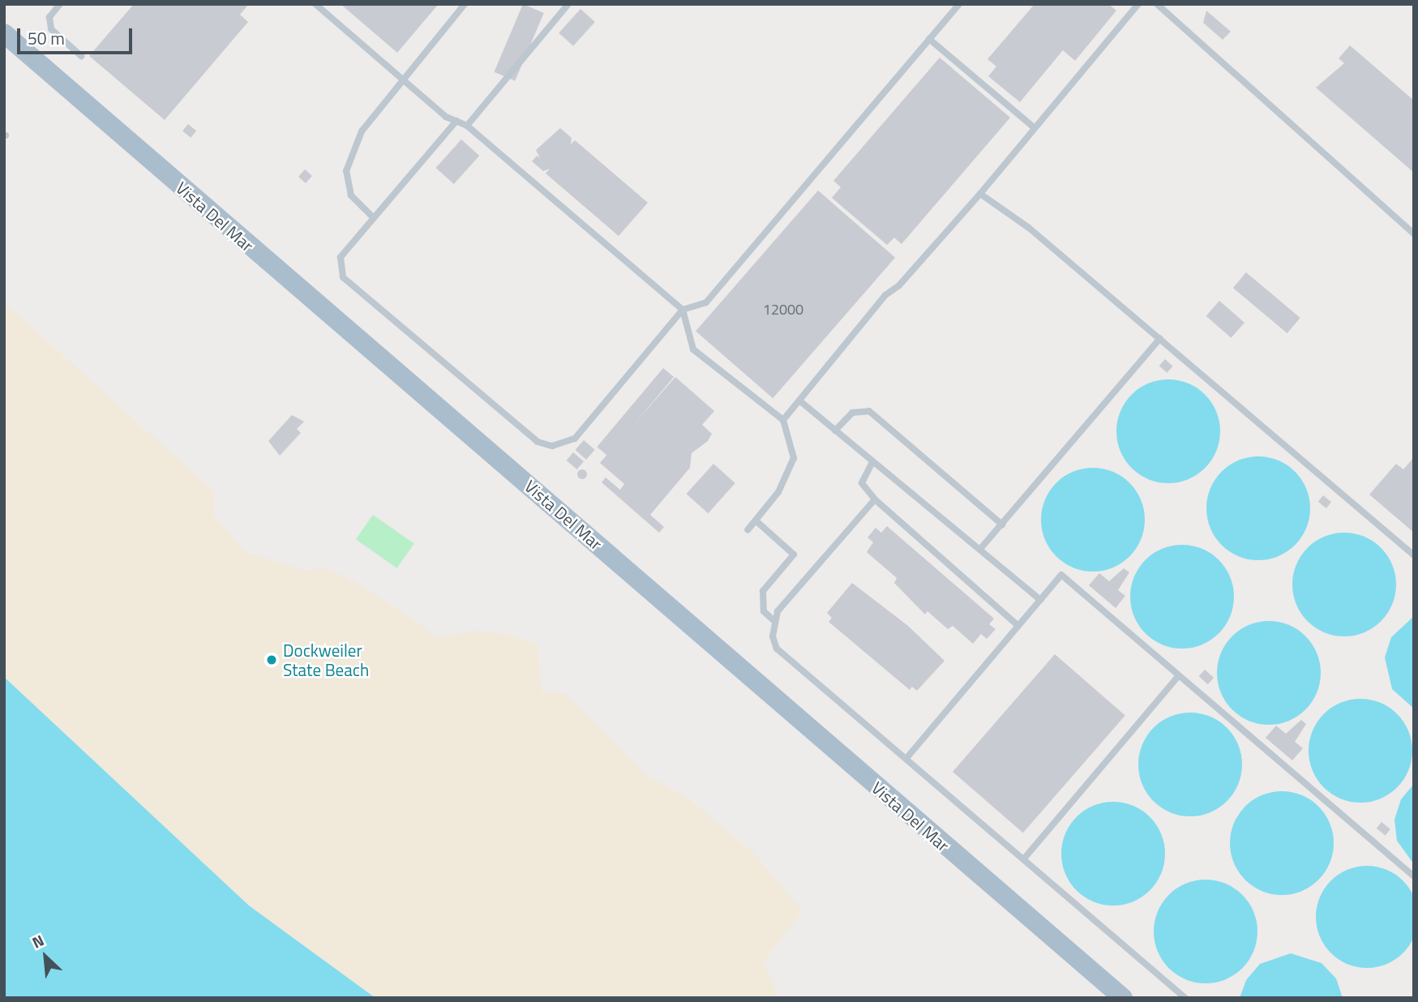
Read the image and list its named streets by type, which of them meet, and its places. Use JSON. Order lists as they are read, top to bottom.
{
  "streets": {
    "main road": ["Vista Del Mar"]
  },
  "places": ["Dockweiler State Beach"],
  "house_numbers": ["12000"],
  "scale_bar": "50 m",
  "north": "top left"
}
